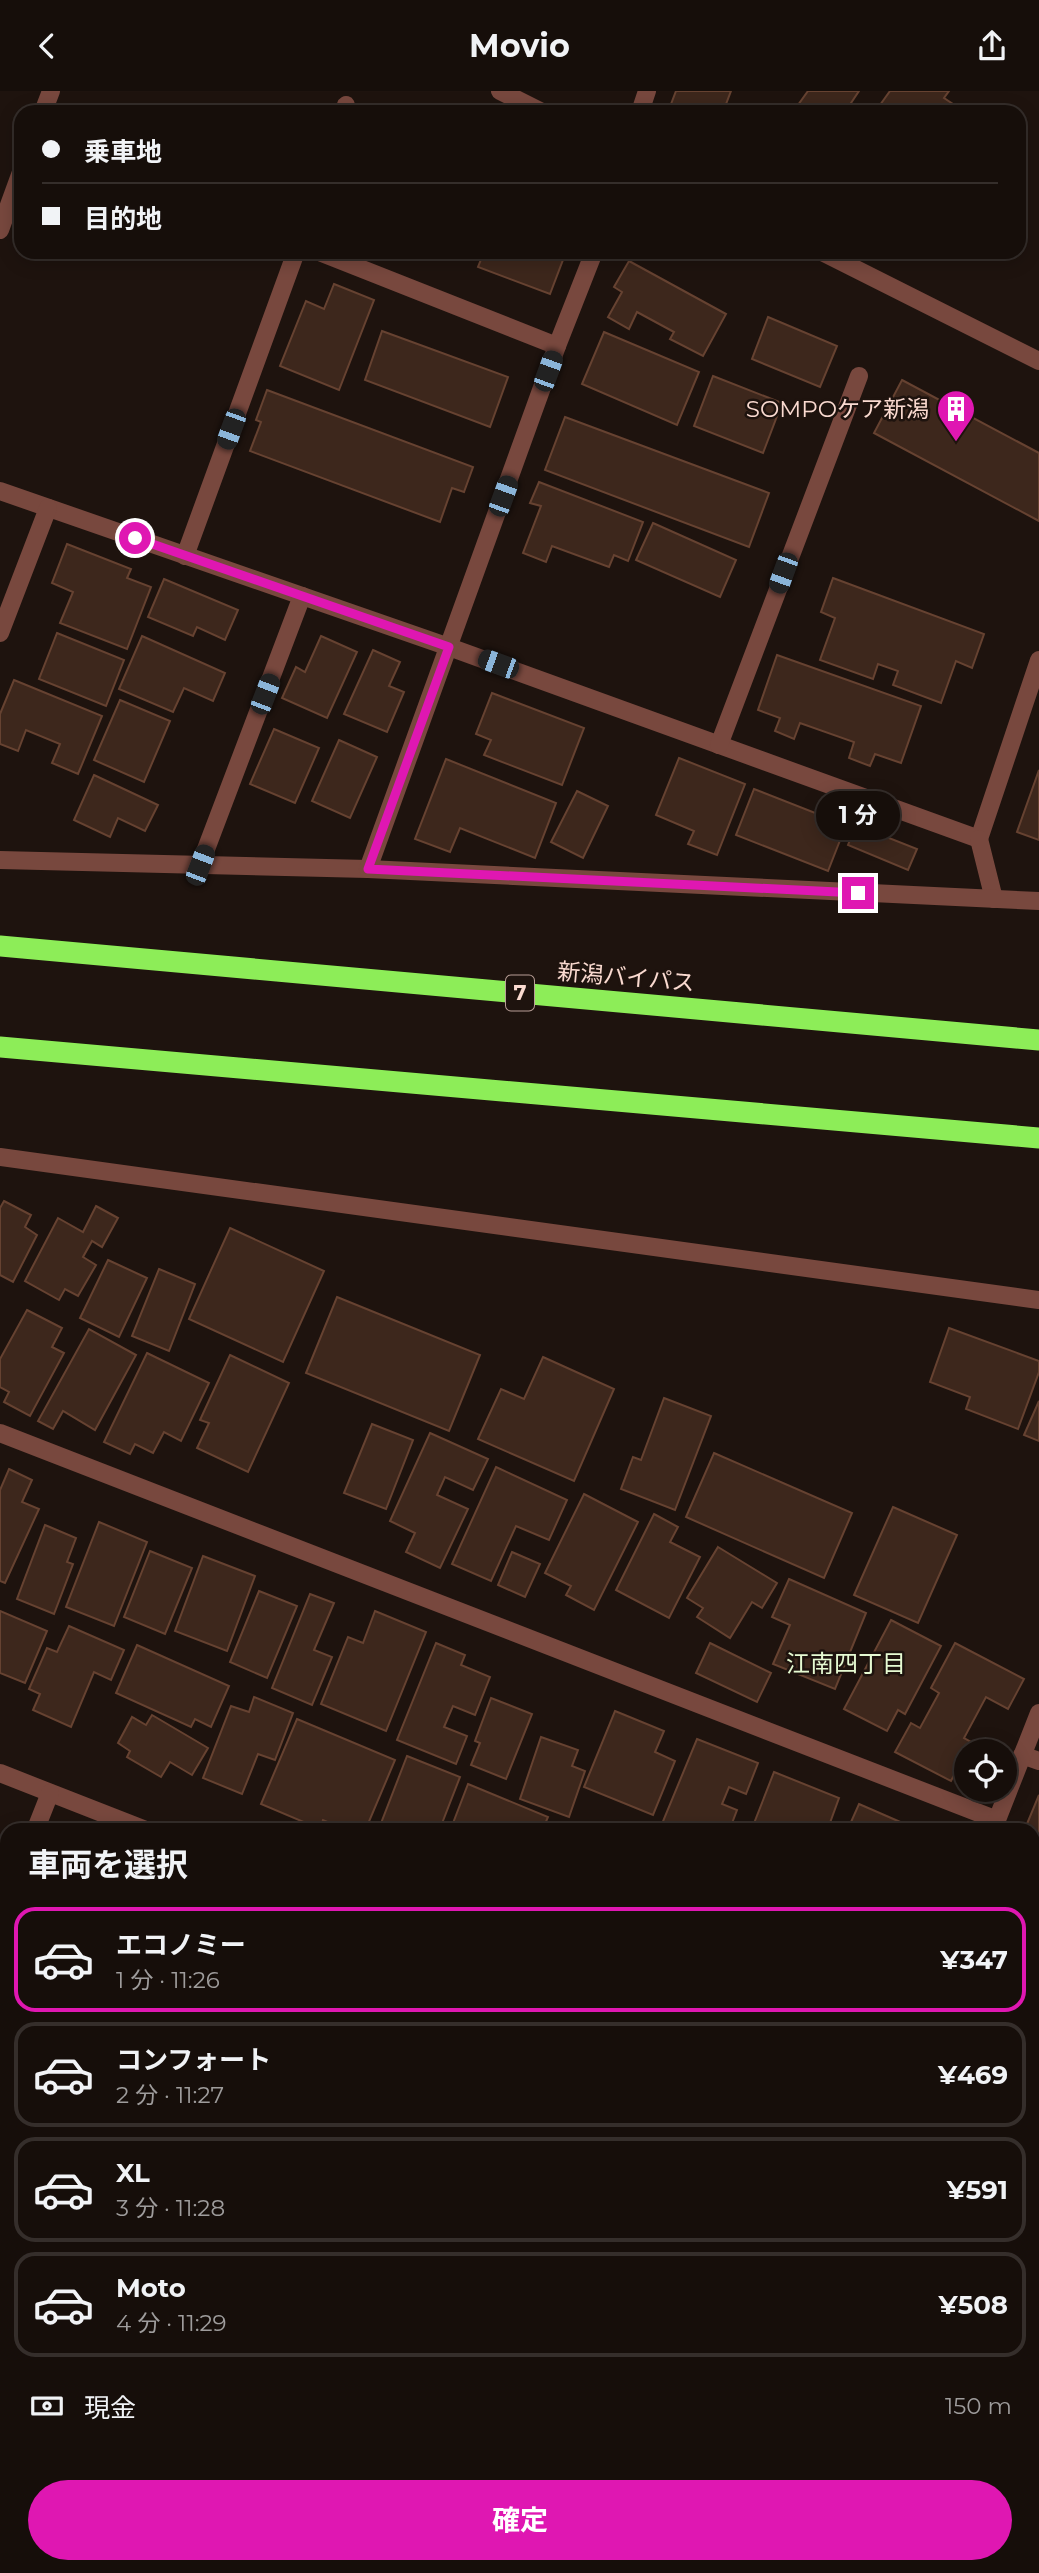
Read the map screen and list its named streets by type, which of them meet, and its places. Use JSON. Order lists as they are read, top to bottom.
{
  "streets": {
    "highway": ["新潟バイパス", "7"]
  },
  "districts": ["江南四丁目"],
  "places": {
    "building": ["SOMPOケア新潟"]
  },
  "page": {
    "header": "Movio",
    "banner": ["乗車地", "目的地"],
    "bubble": "1 分",
    "heading": "車両を選択",
    "list": [
      {
        "name": "エコノミー",
        "note": "1 分 · 11:26",
        "value": "¥347"
      },
      {
        "name": "コンフォート",
        "note": "2 分 · 11:27",
        "value": "¥469"
      },
      {
        "name": "XL",
        "note": "3 分 · 11:28",
        "value": "¥591"
      },
      {
        "name": "Moto",
        "note": "4 分 · 11:29",
        "value": "¥508"
      }
    ],
    "pay": ["現金", "150 m"],
    "buttons": "確定"
  }
}
